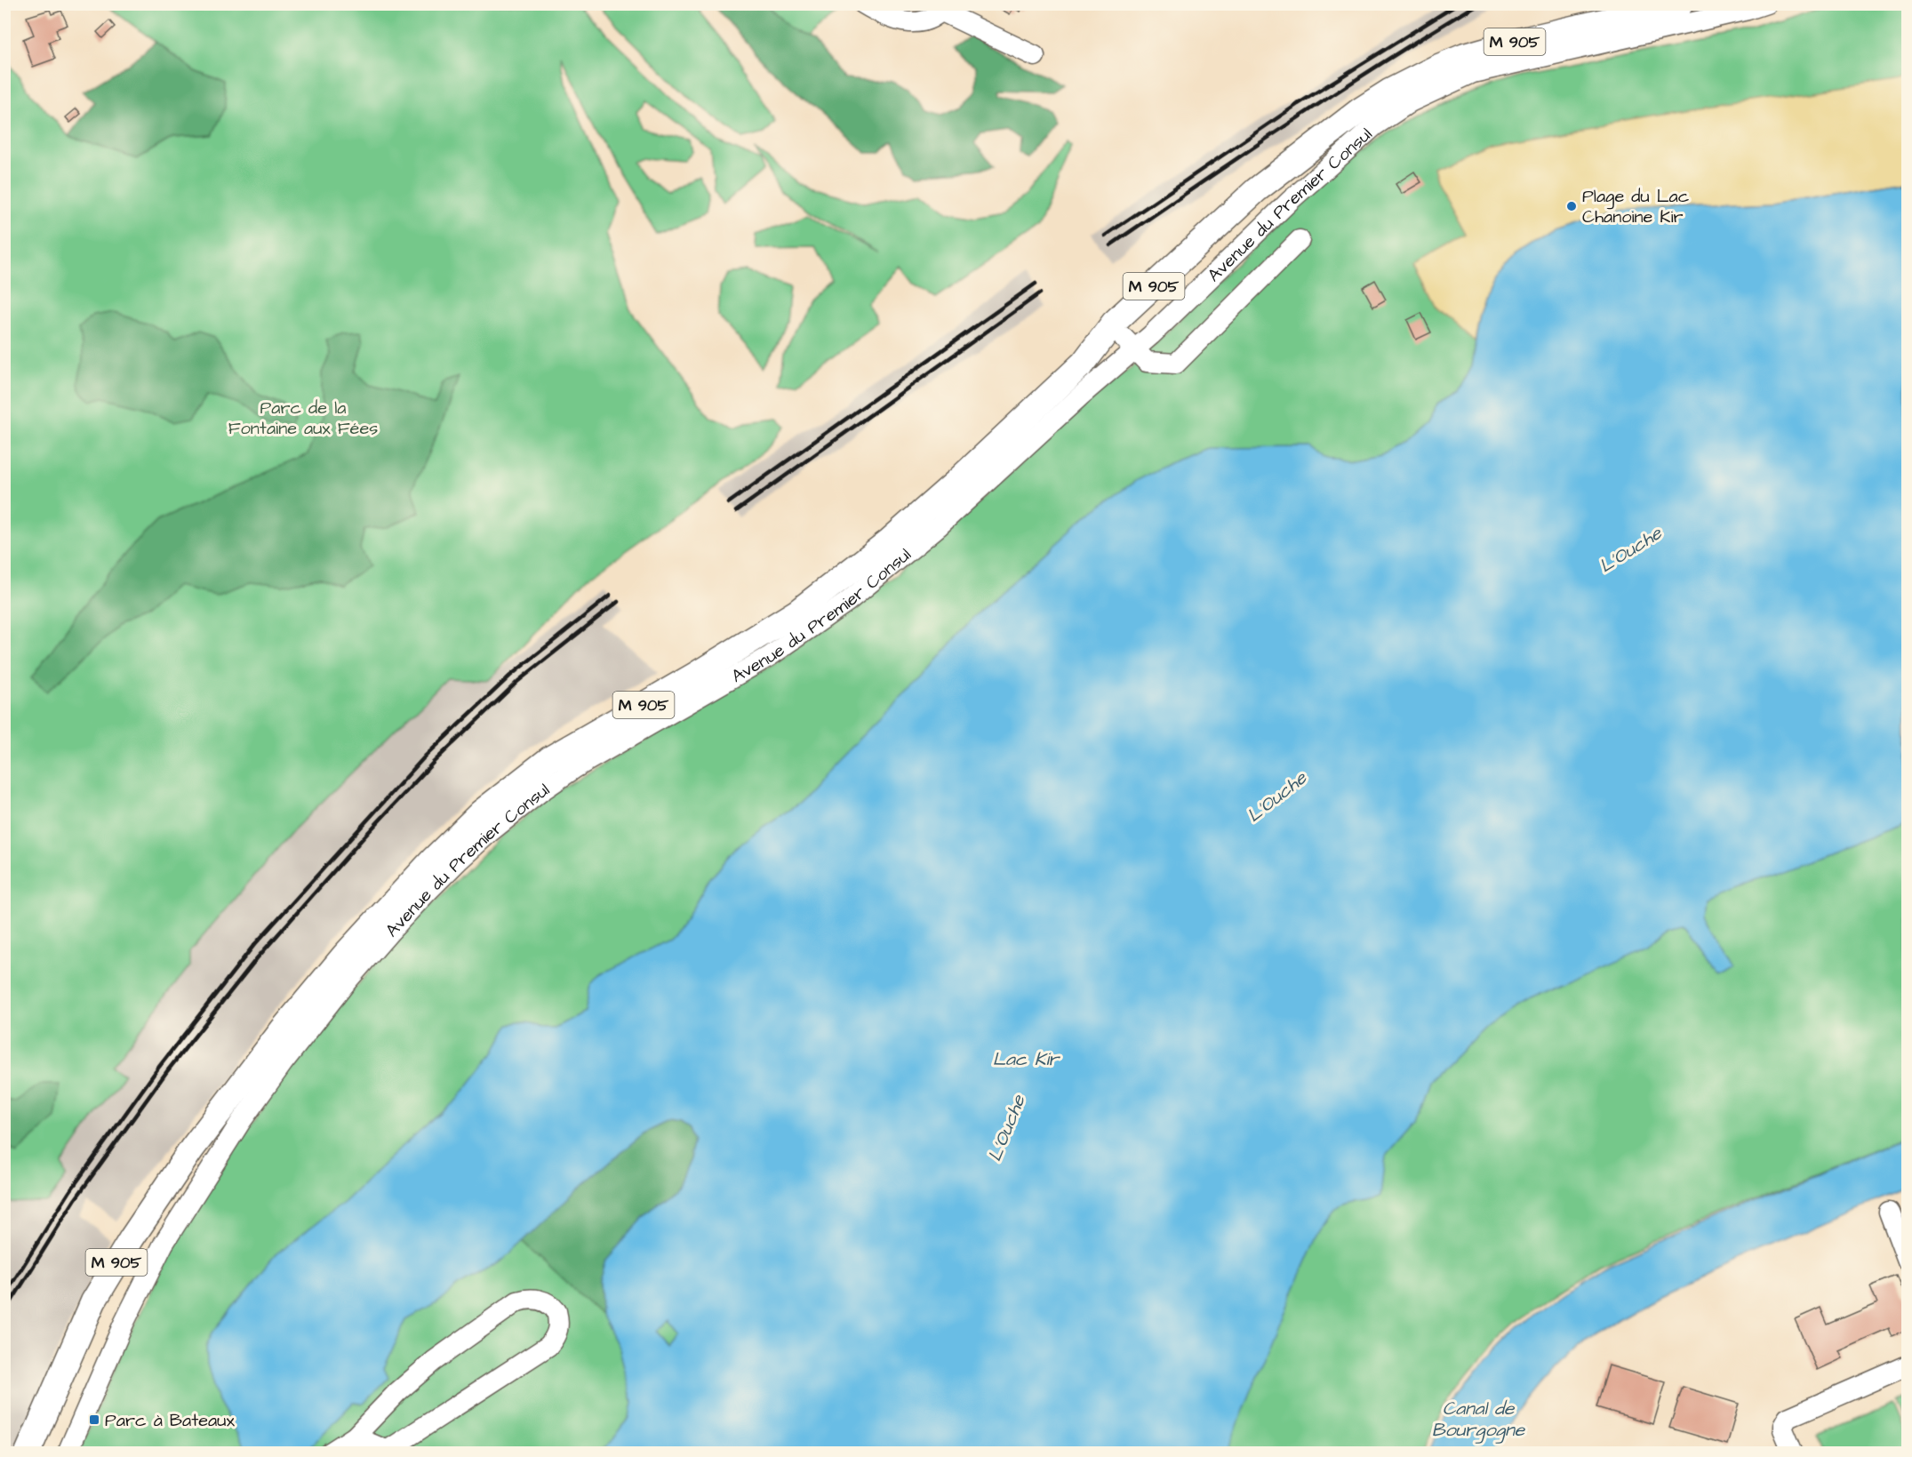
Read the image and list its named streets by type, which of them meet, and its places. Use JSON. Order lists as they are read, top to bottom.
{
  "streets": {
    "main road": ["M 905", "Avenue du Premier Consul"]
  },
  "water": ["L'Ouche", "Lac Kir", "Canal de Bourgogne"],
  "parks": ["Parc de la Fontaine aux Fées"],
  "places": {
    "other": ["Plage du Lac Chanoine Kir"],
    "transit": ["Parc à Bateaux"]
  }
}
